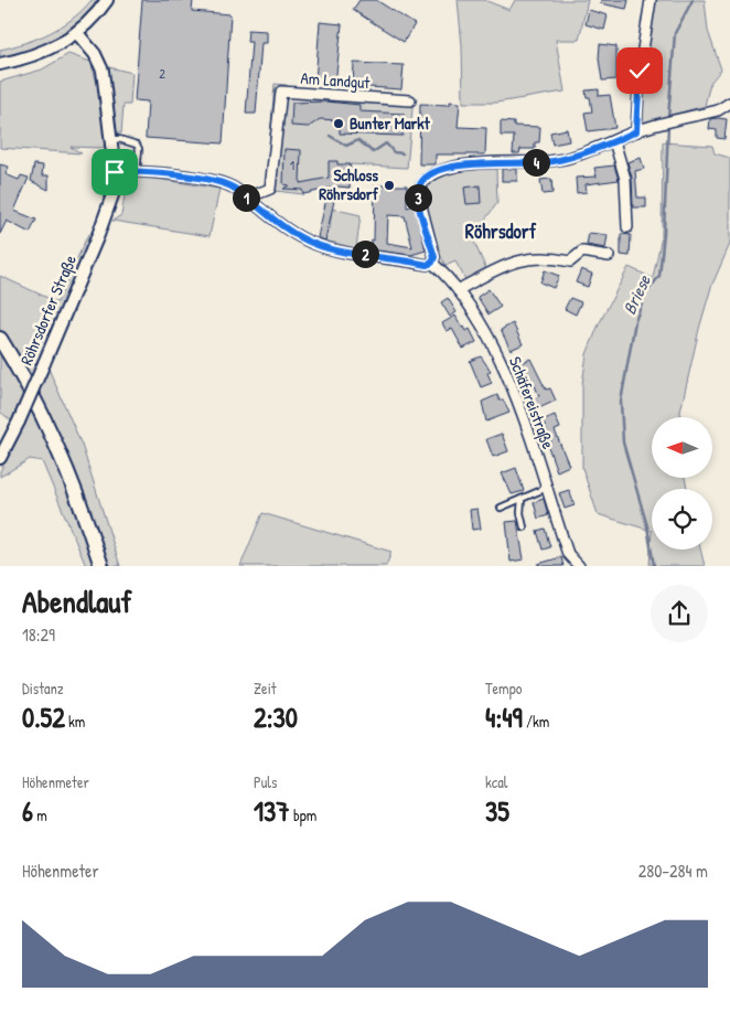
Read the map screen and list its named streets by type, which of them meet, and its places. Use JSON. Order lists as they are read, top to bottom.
{
  "streets": {
    "street": ["Am Landgut", "Röhrsdorfer Straße", "Schäfereistraße"]
  },
  "districts": ["Röhrsdorf"],
  "water": ["Briese"],
  "places": ["Bunter Markt", "Schloss Röhrsdorf"],
  "house_numbers": ["2", "1"],
  "north": "left",
  "page": {
    "pins": [
      "4",
      "1",
      "3",
      "2"
    ],
    "heading": ["Abendlauf", "18:29"],
    "stats": [
      ["Distanz", "0.52 km"],
      ["Zeit", "2:30"],
      ["Tempo", "4:49 /km"],
      ["Höhenmeter", "6 m"],
      ["Puls", "137 bpm"],
      ["kcal", "35"]
    ],
    "chart": ["Höhenmeter", "280–284 m"]
  }
}
